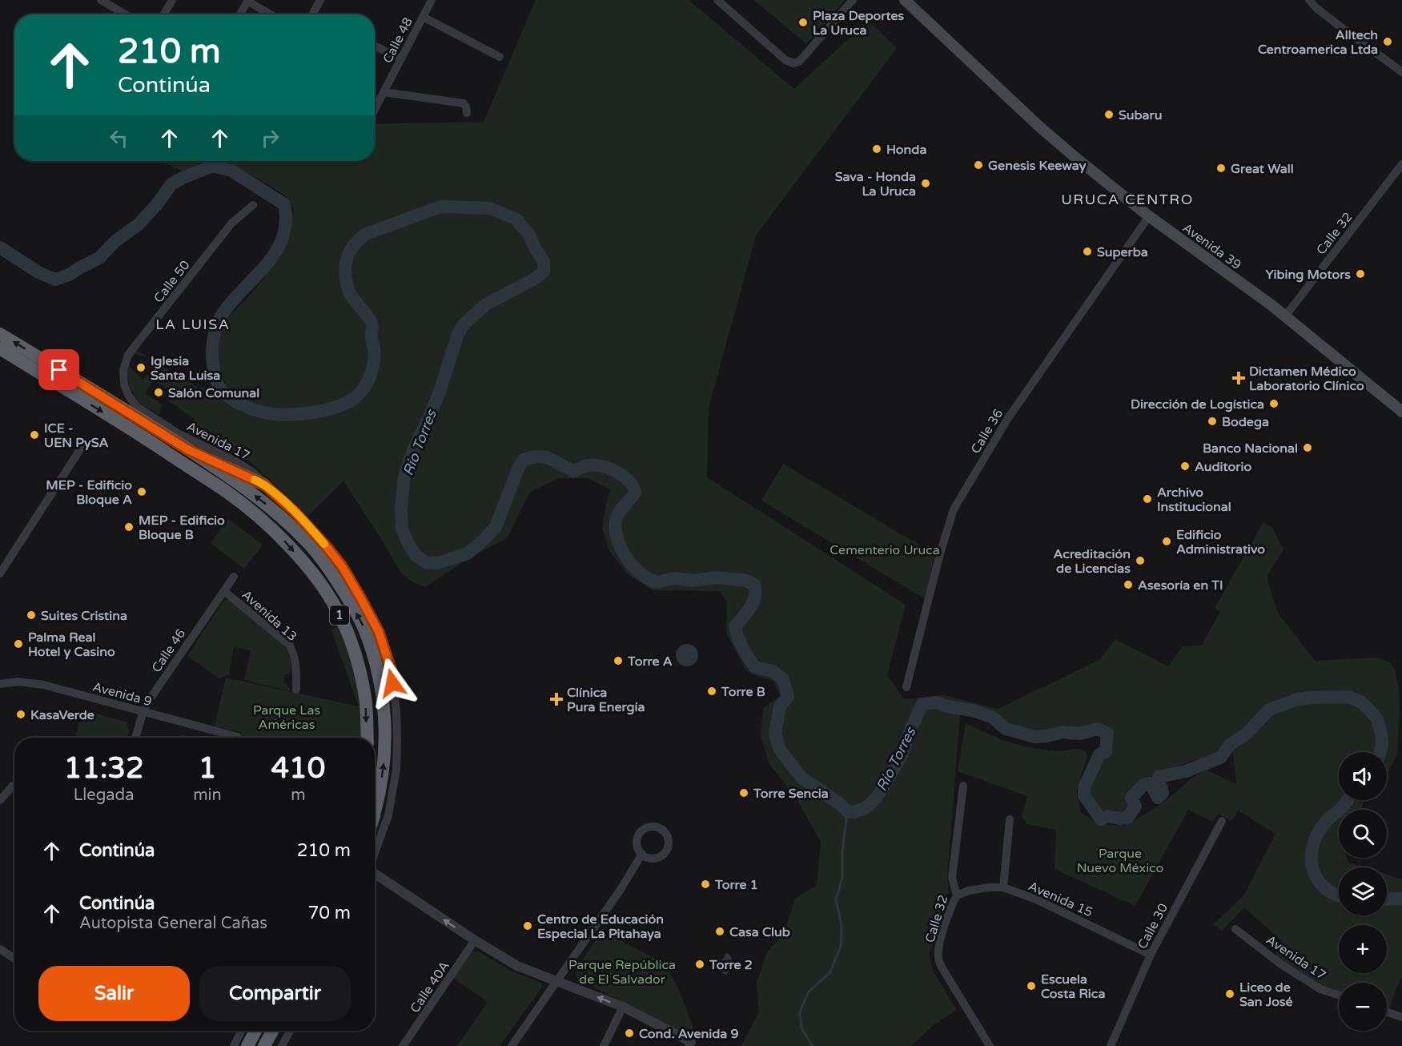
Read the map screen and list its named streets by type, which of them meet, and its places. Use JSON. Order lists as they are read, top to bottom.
{
  "streets": {
    "highway": ["1"],
    "main road": ["Avenida 39"],
    "street": [
      "Calle 48",
      "Calle 32",
      "Calle 50",
      "Calle 36",
      "Avenida 17",
      "Avenida 13",
      "Calle 46",
      "Avenida 9",
      "Avenida 15",
      "Calle 30",
      "Calle 40A"
    ]
  },
  "crossings": [
    ["Calle 32", "Avenida 39"],
    ["Calle 32", "Avenida 15"],
    ["Avenida 39", "Calle 36"],
    ["Calle 50", "Avenida 17"],
    ["Avenida 13", "Calle 46"],
    ["Calle 46", "Avenida 9"],
    ["Avenida 15", "Calle 30"]
  ],
  "districts": ["URUCA CENTRO", "LA LUISA"],
  "water": ["Río Torres"],
  "parks": [
    "Cementerio Uruca",
    "Parque Las Américas",
    "Parque Nuevo México",
    "Parque República de El Salvador"
  ],
  "places": {
    "other": [
      "Plaza Deportes La Uruca",
      "Alltech Centroamerica Ltda",
      "Subaru",
      "Honda",
      "Genesis Keeway",
      "Great Wall",
      "Sava - Honda La Uruca",
      "Superba",
      "Yibing Motors",
      "Iglesia Santa Luisa",
      "Salón Comunal",
      "Dirección de Logística",
      "Bodega",
      "ICE - UEN PySA",
      "Banco Nacional",
      "Auditorio",
      "MEP - Edificio Bloque A",
      "Archivo Institucional",
      "MEP - Edificio Bloque B",
      "Edificio Administrativo",
      "Acreditación de Licencias",
      "Asesoría en TI",
      "Suites Cristina",
      "Palma Real Hotel y Casino",
      "Torre A",
      "Torre B",
      "KasaVerde",
      "Torre Sencia",
      "Torre 1",
      "Centro de Educación Especial La Pitahaya",
      "Casa Club",
      "Torre 2",
      "Escuela Costa Rica",
      "Liceo de San José",
      "Cond. Avenida 9"
    ],
    "health": ["Dictamen Médico Laboratorio Clínico", "Clínica Pura Energía"]
  },
  "page": {
    "turn": ["210 m", "Continúa"],
    "eta": [
      "11:32",
      "Llegada",
      "1",
      "min",
      "410",
      "m"
    ],
    "map_buttons": ["+", "−"],
    "list": [
      {
        "name": "Continúa",
        "value": "210 m"
      },
      {
        "name": "Continúa",
        "note": "Autopista General Cañas",
        "value": "70 m"
      }
    ],
    "buttons": ["Salir", "Compartir"]
  }
}
